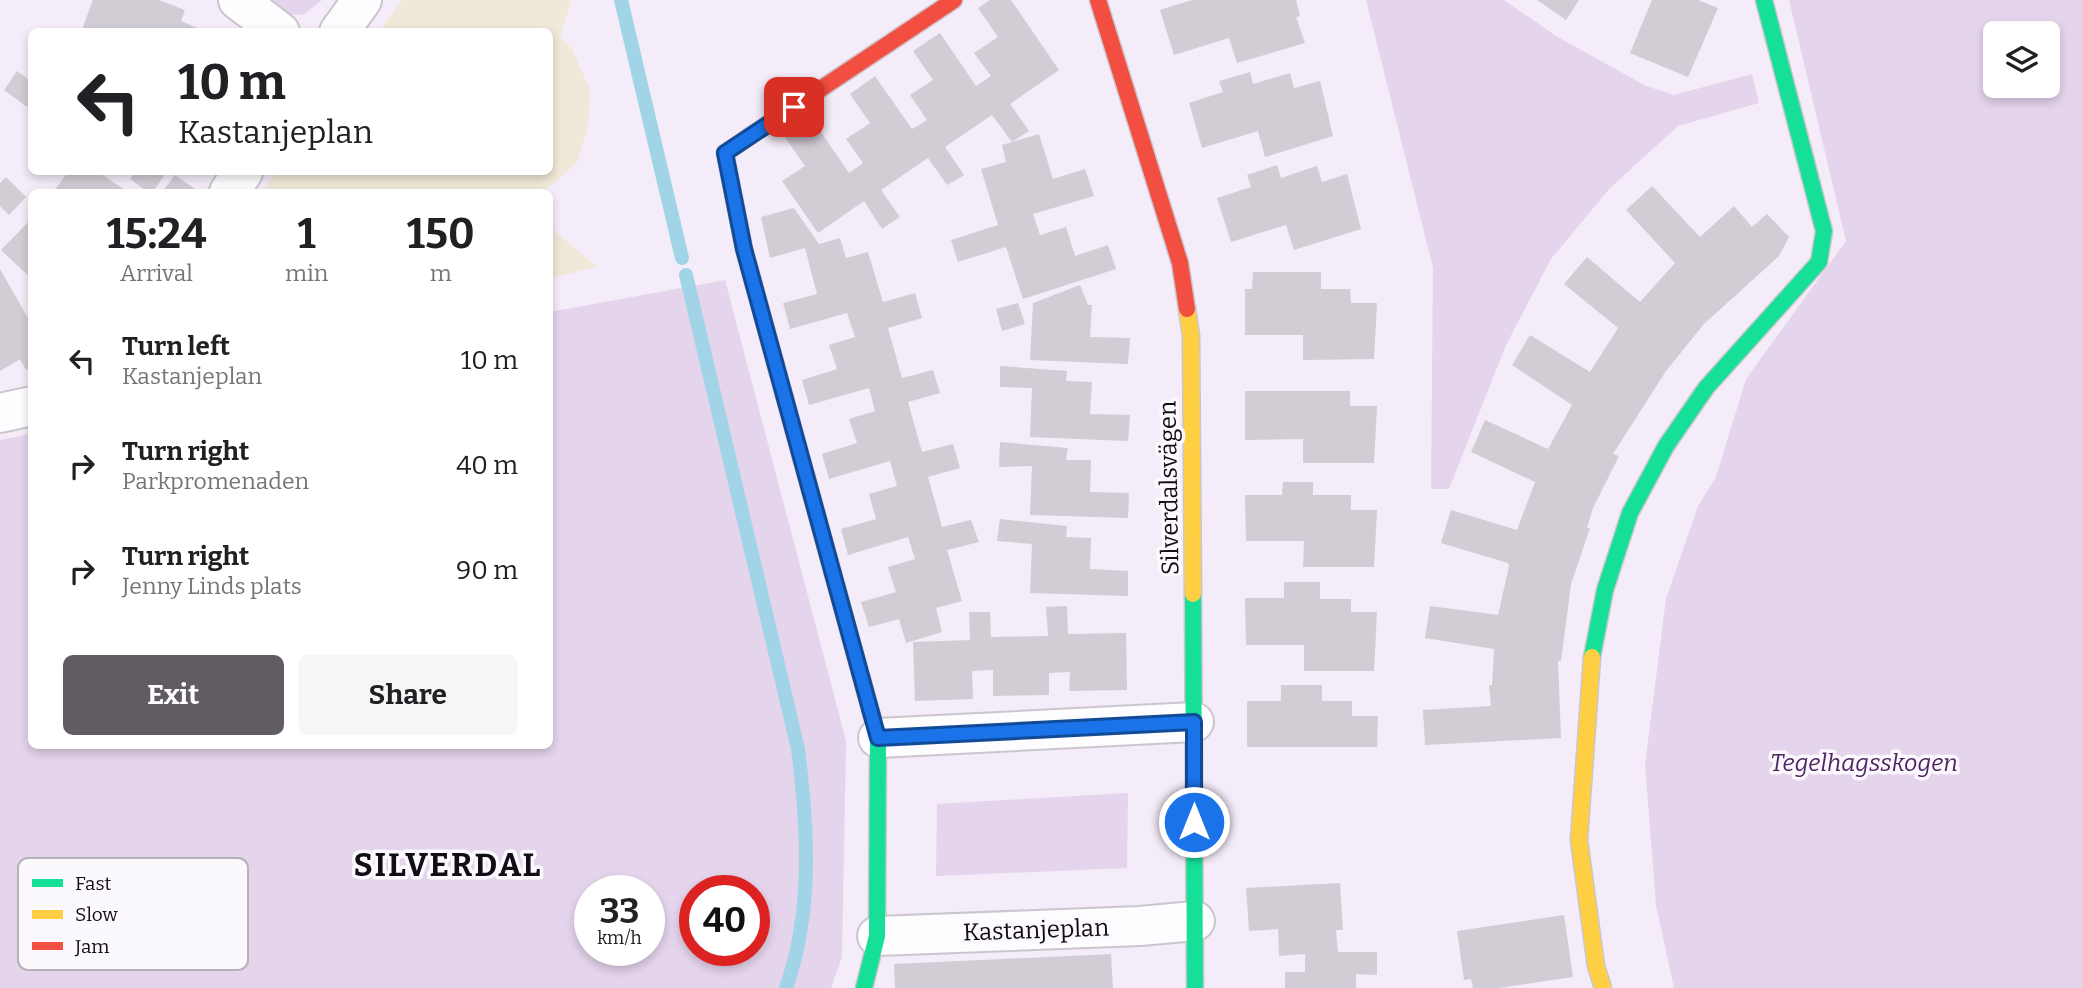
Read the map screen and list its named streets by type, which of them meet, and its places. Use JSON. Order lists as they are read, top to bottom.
{
  "streets": {
    "street": ["Silverdalsvägen", "Kastanjeplan"]
  },
  "crossings": [
    ["Silverdalsvägen", "Kastanjeplan"]
  ],
  "districts": ["SILVERDAL"],
  "parks": ["Tegelhagsskogen"],
  "legend": ["Fast", "Slow", "Jam"],
  "page": {
    "turn": ["10 m", "Kastanjeplan"],
    "eta": [
      "15:24",
      "Arrival",
      "1",
      "min",
      "150",
      "m"
    ],
    "list": [
      {
        "name": "Turn left",
        "note": "Kastanjeplan",
        "value": "10 m"
      },
      {
        "name": "Turn right",
        "note": "Parkpromenaden",
        "value": "40 m"
      },
      {
        "name": "Turn right",
        "note": "Jenny Linds plats",
        "value": "90 m"
      }
    ],
    "buttons": ["Exit", "Share"],
    "speed": "33 km/h",
    "limit": "40"
  }
}
